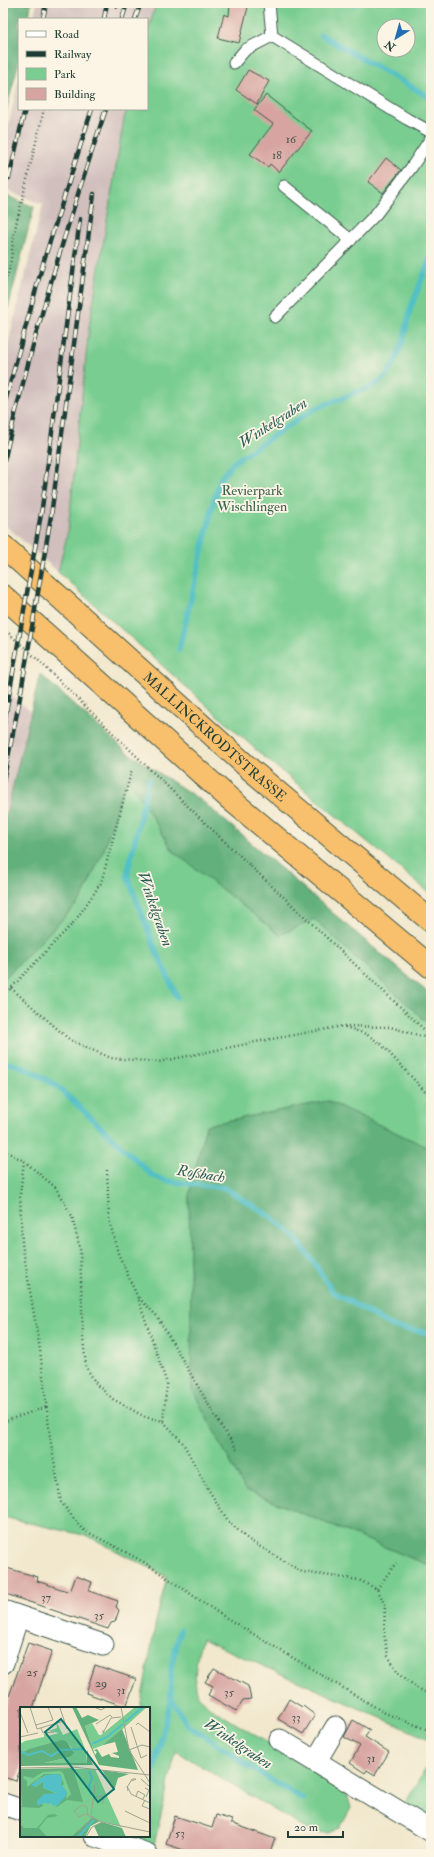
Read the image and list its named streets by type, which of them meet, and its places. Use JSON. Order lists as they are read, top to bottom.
{
  "streets": {
    "highway": ["MALLINCKRODTSTRASSE"]
  },
  "water": ["Winkelgraben", "Roßbach"],
  "parks": ["Revierpark Wischlingen"],
  "house_numbers": [
    "16",
    "18",
    "37",
    "35",
    "25",
    "29",
    "31",
    "35",
    "33",
    "31",
    "53"
  ],
  "legend": [
    "Road",
    "Railway",
    "Park",
    "Building"
  ],
  "scale_bar": "20 m",
  "north": "bottom left"
}
